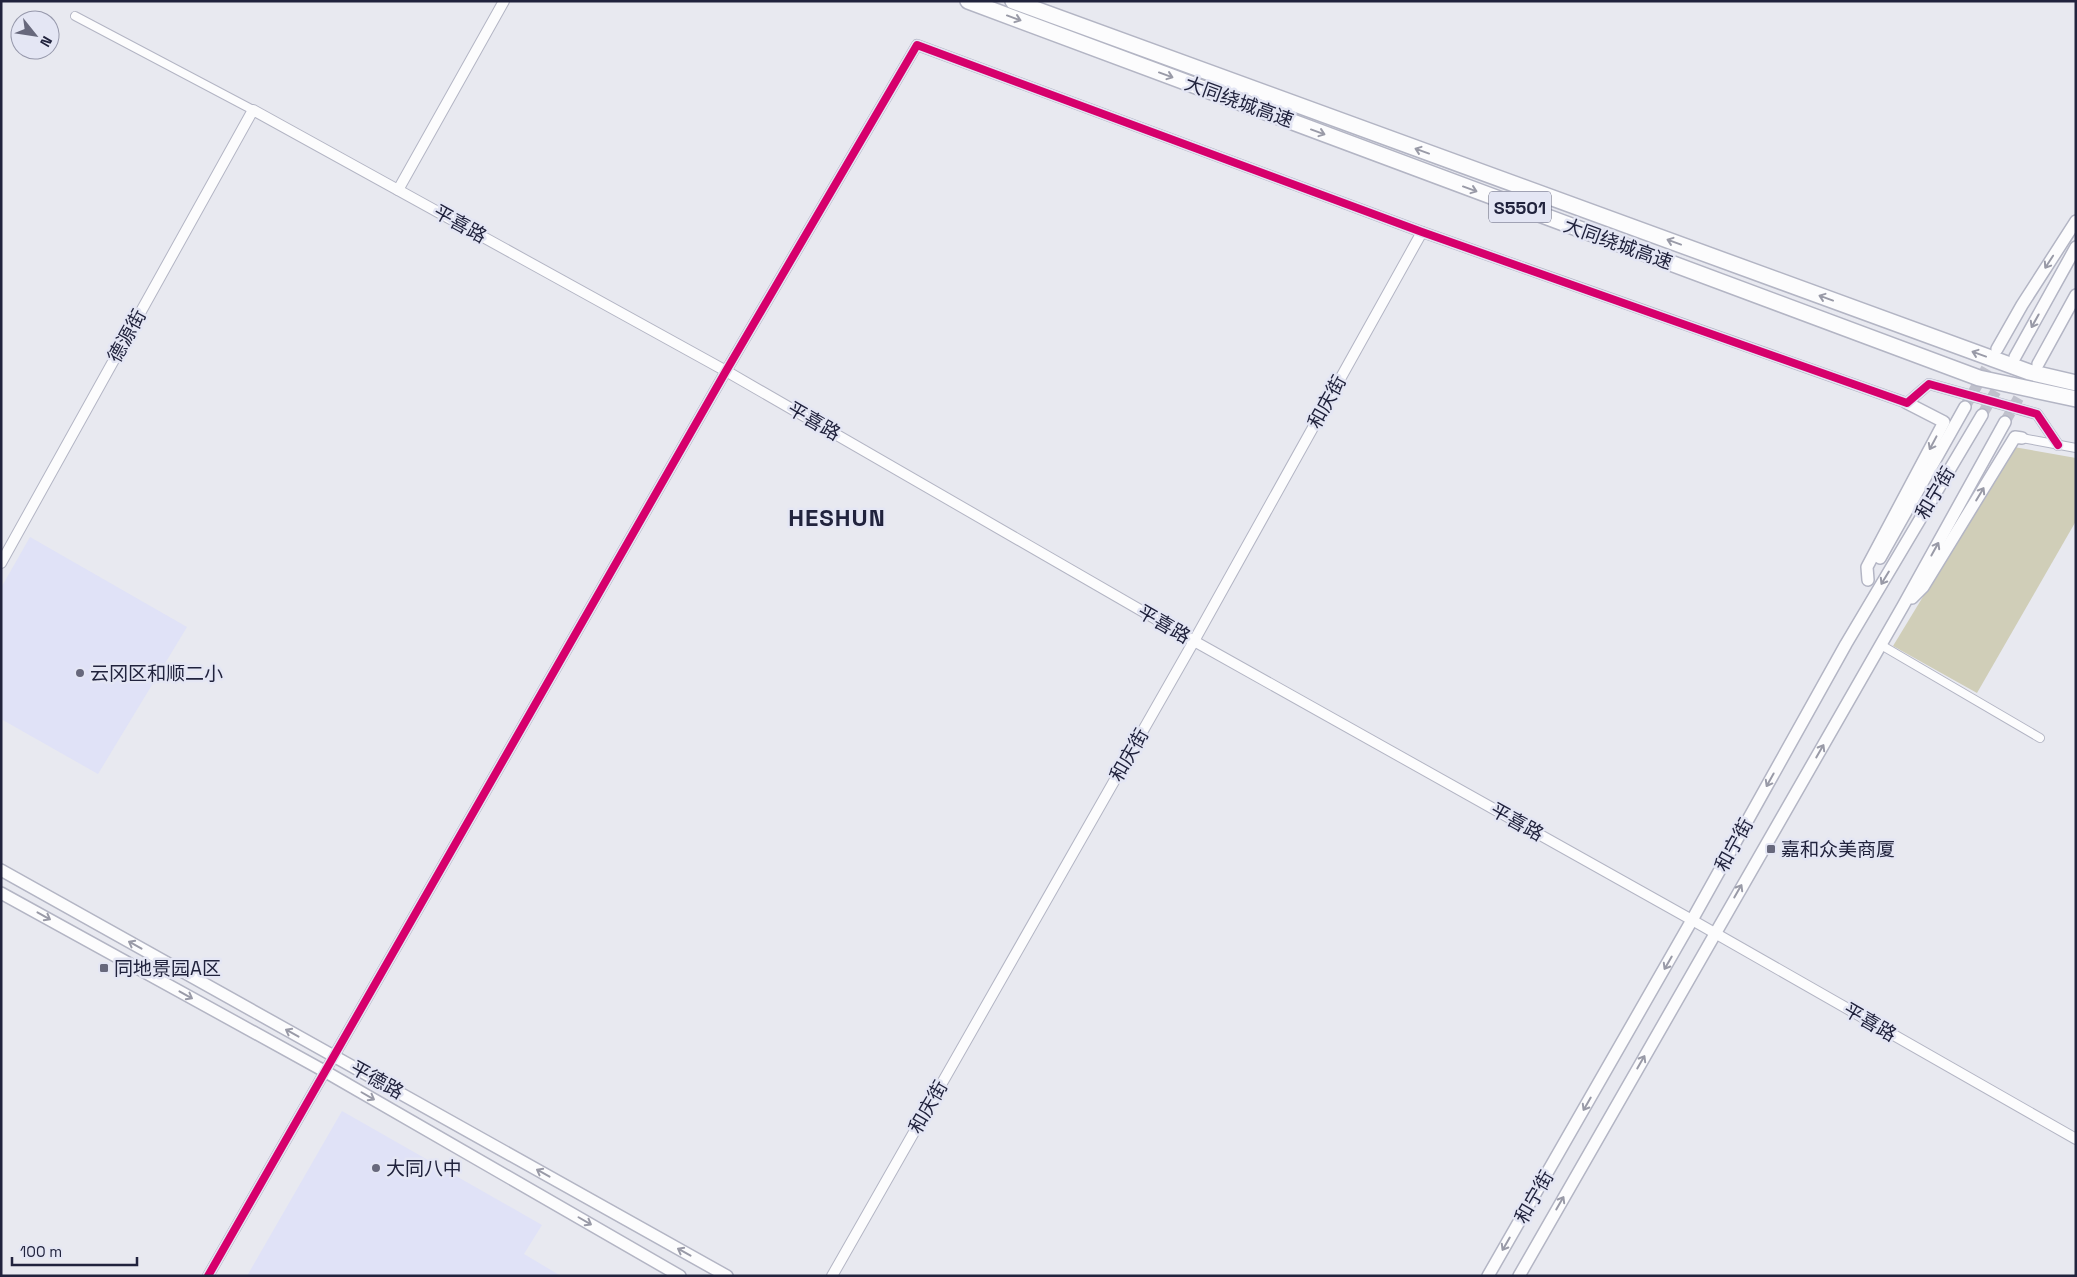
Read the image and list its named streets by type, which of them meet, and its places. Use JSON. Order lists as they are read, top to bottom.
{
  "streets": {
    "highway": ["大同绕城高速", "S5501"],
    "main road": ["和宁街", "平德路"],
    "street": ["平喜路", "德源街", "和庆街"]
  },
  "crossings": [
    ["平喜路", "德源街"],
    ["平喜路", "和庆街"],
    ["平喜路", "和宁街"]
  ],
  "districts": ["HESHUN"],
  "places": {
    "other": ["云冈区和顺二小", "大同八中"],
    "transit": ["嘉和众美商厦", "同地景园A区"]
  },
  "scale_bar": "100 m",
  "north": "bottom right"
}
